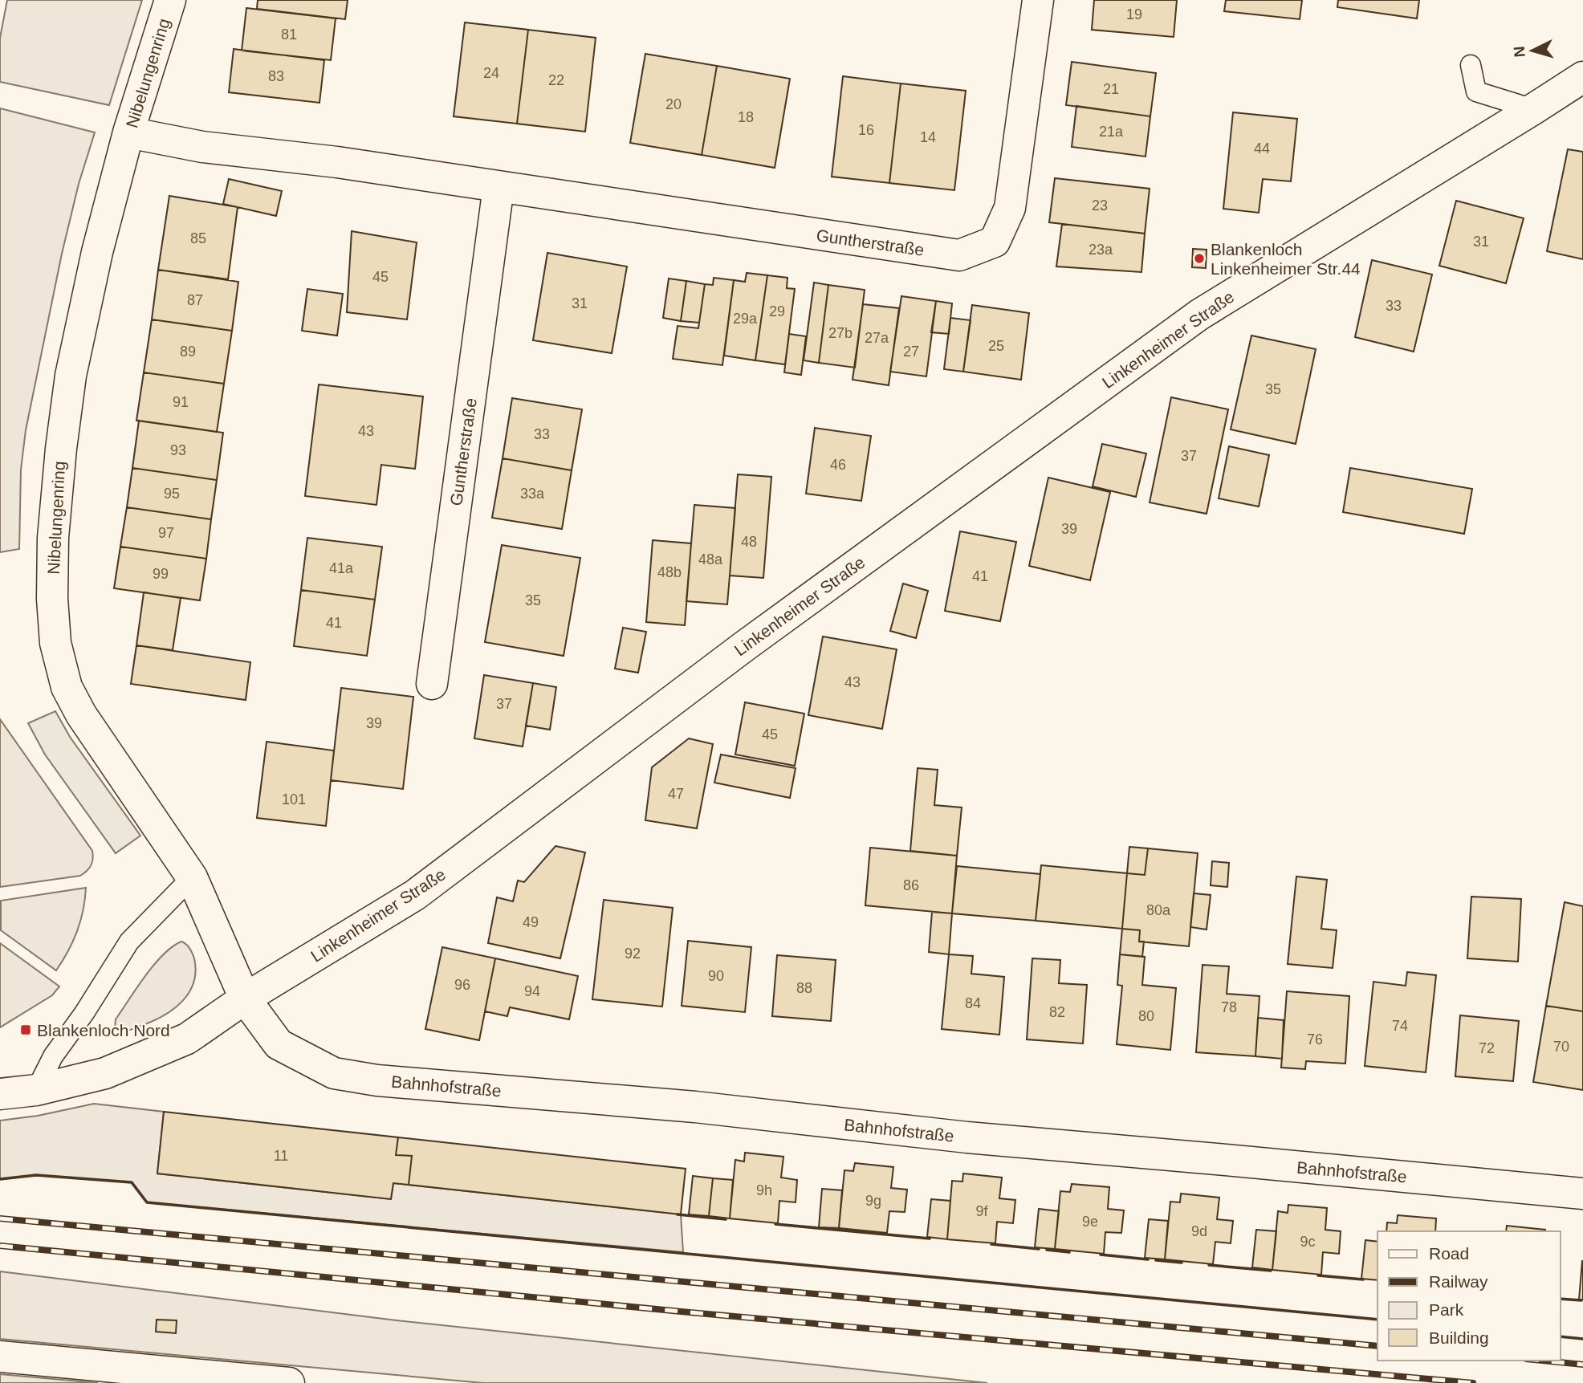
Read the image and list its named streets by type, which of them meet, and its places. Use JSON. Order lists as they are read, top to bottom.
{
  "streets": {
    "street": [
      "Nibelungenring",
      "Guntherstraße",
      "Linkenheimer Straße",
      "Bahnhofstraße"
    ]
  },
  "crossings": [
    ["Nibelungenring", "Guntherstraße"],
    ["Nibelungenring", "Linkenheimer Straße"],
    ["Nibelungenring", "Bahnhofstraße"],
    ["Linkenheimer Straße", "Bahnhofstraße"]
  ],
  "places": {
    "other": ["Blankenloch Linkenheimer Str.44"],
    "transit": ["Blankenloch Nord"]
  },
  "house_numbers": [
    "19",
    "81",
    "24",
    "83",
    "22",
    "21",
    "20",
    "18",
    "16",
    "21a",
    "14",
    "44",
    "23",
    "85",
    "31",
    "23a",
    "45",
    "87",
    "31",
    "33",
    "29",
    "29a",
    "27b",
    "27a",
    "25",
    "89",
    "27",
    "35",
    "91",
    "43",
    "33",
    "93",
    "37",
    "46",
    "95",
    "33a",
    "39",
    "97",
    "48",
    "48a",
    "41a",
    "48b",
    "99",
    "41",
    "35",
    "41",
    "43",
    "37",
    "39",
    "45",
    "47",
    "101",
    "86",
    "80a",
    "49",
    "92",
    "90",
    "96",
    "88",
    "94",
    "84",
    "78",
    "82",
    "80",
    "74",
    "76",
    "70",
    "72",
    "11",
    "9h",
    "9g",
    "9f",
    "9e",
    "9d",
    "9c"
  ],
  "legend": [
    "Road",
    "Railway",
    "Park",
    "Building"
  ],
  "north": "left"
}
